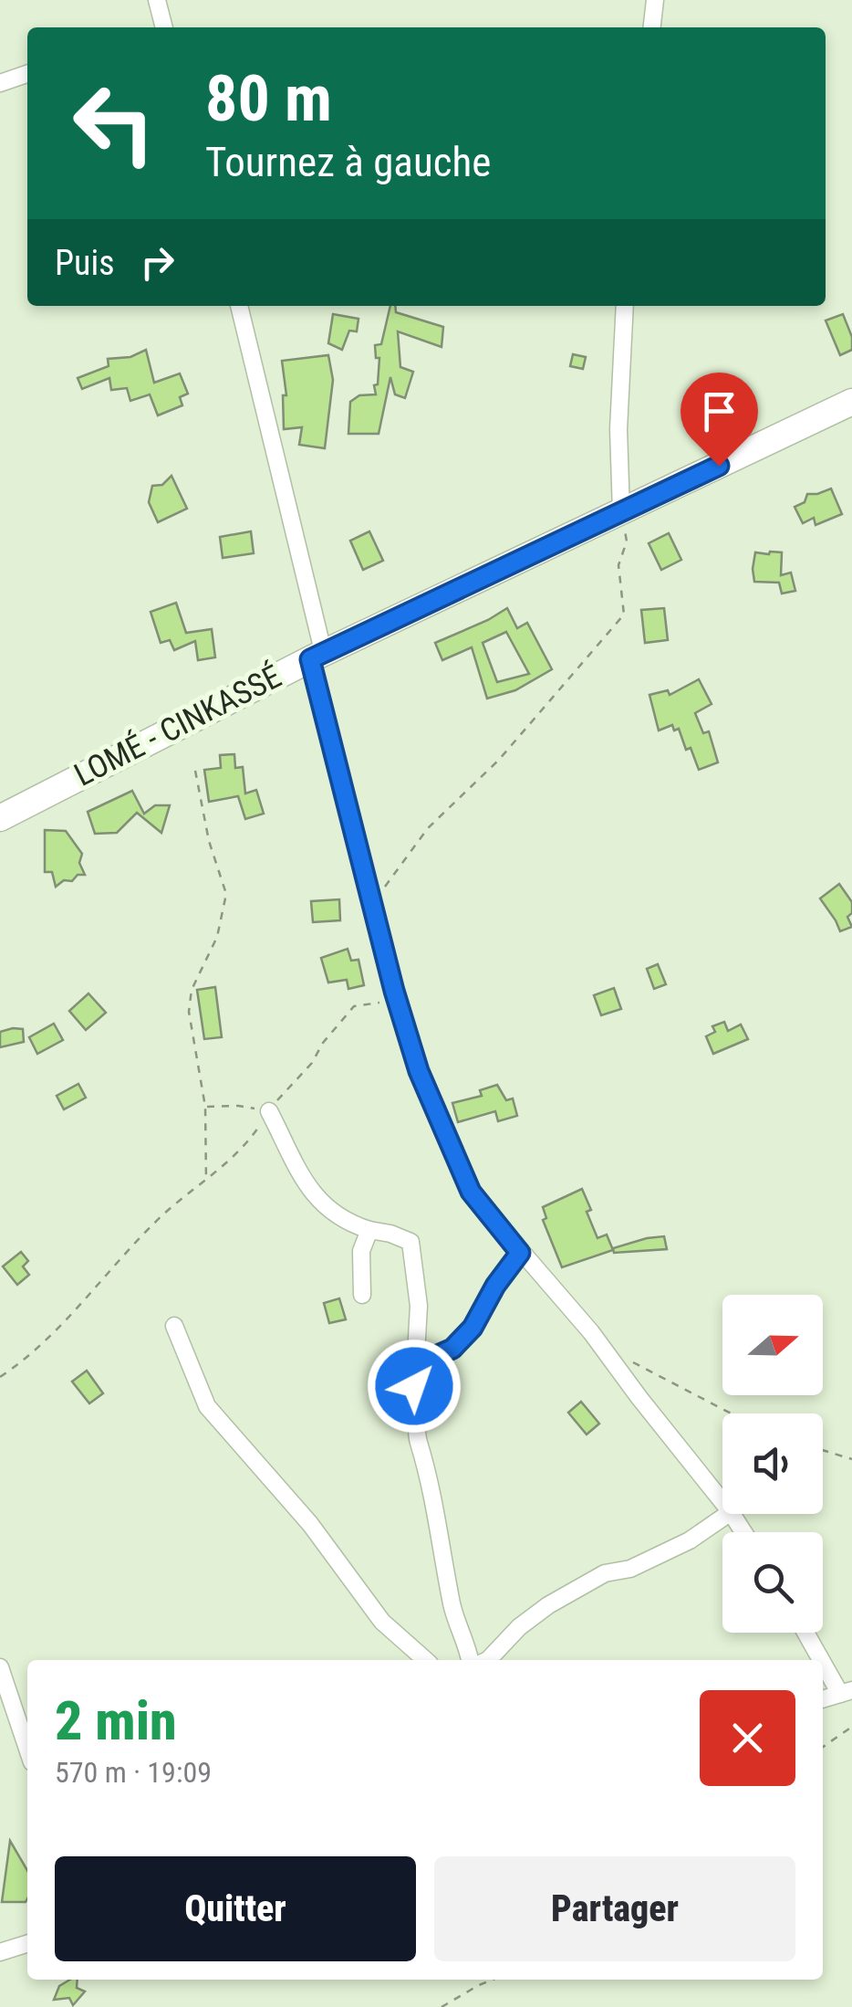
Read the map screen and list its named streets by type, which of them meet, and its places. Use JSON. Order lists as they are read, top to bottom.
{
  "streets": {
    "highway": ["LOMÉ - CINKASSÉ"]
  },
  "north": "right",
  "page": {
    "turn": ["80 m", "Tournez à gauche"],
    "then": "Puis",
    "heading": ["2 min", "570 m · 19:09"],
    "buttons": ["Quitter", "Partager"]
  }
}
